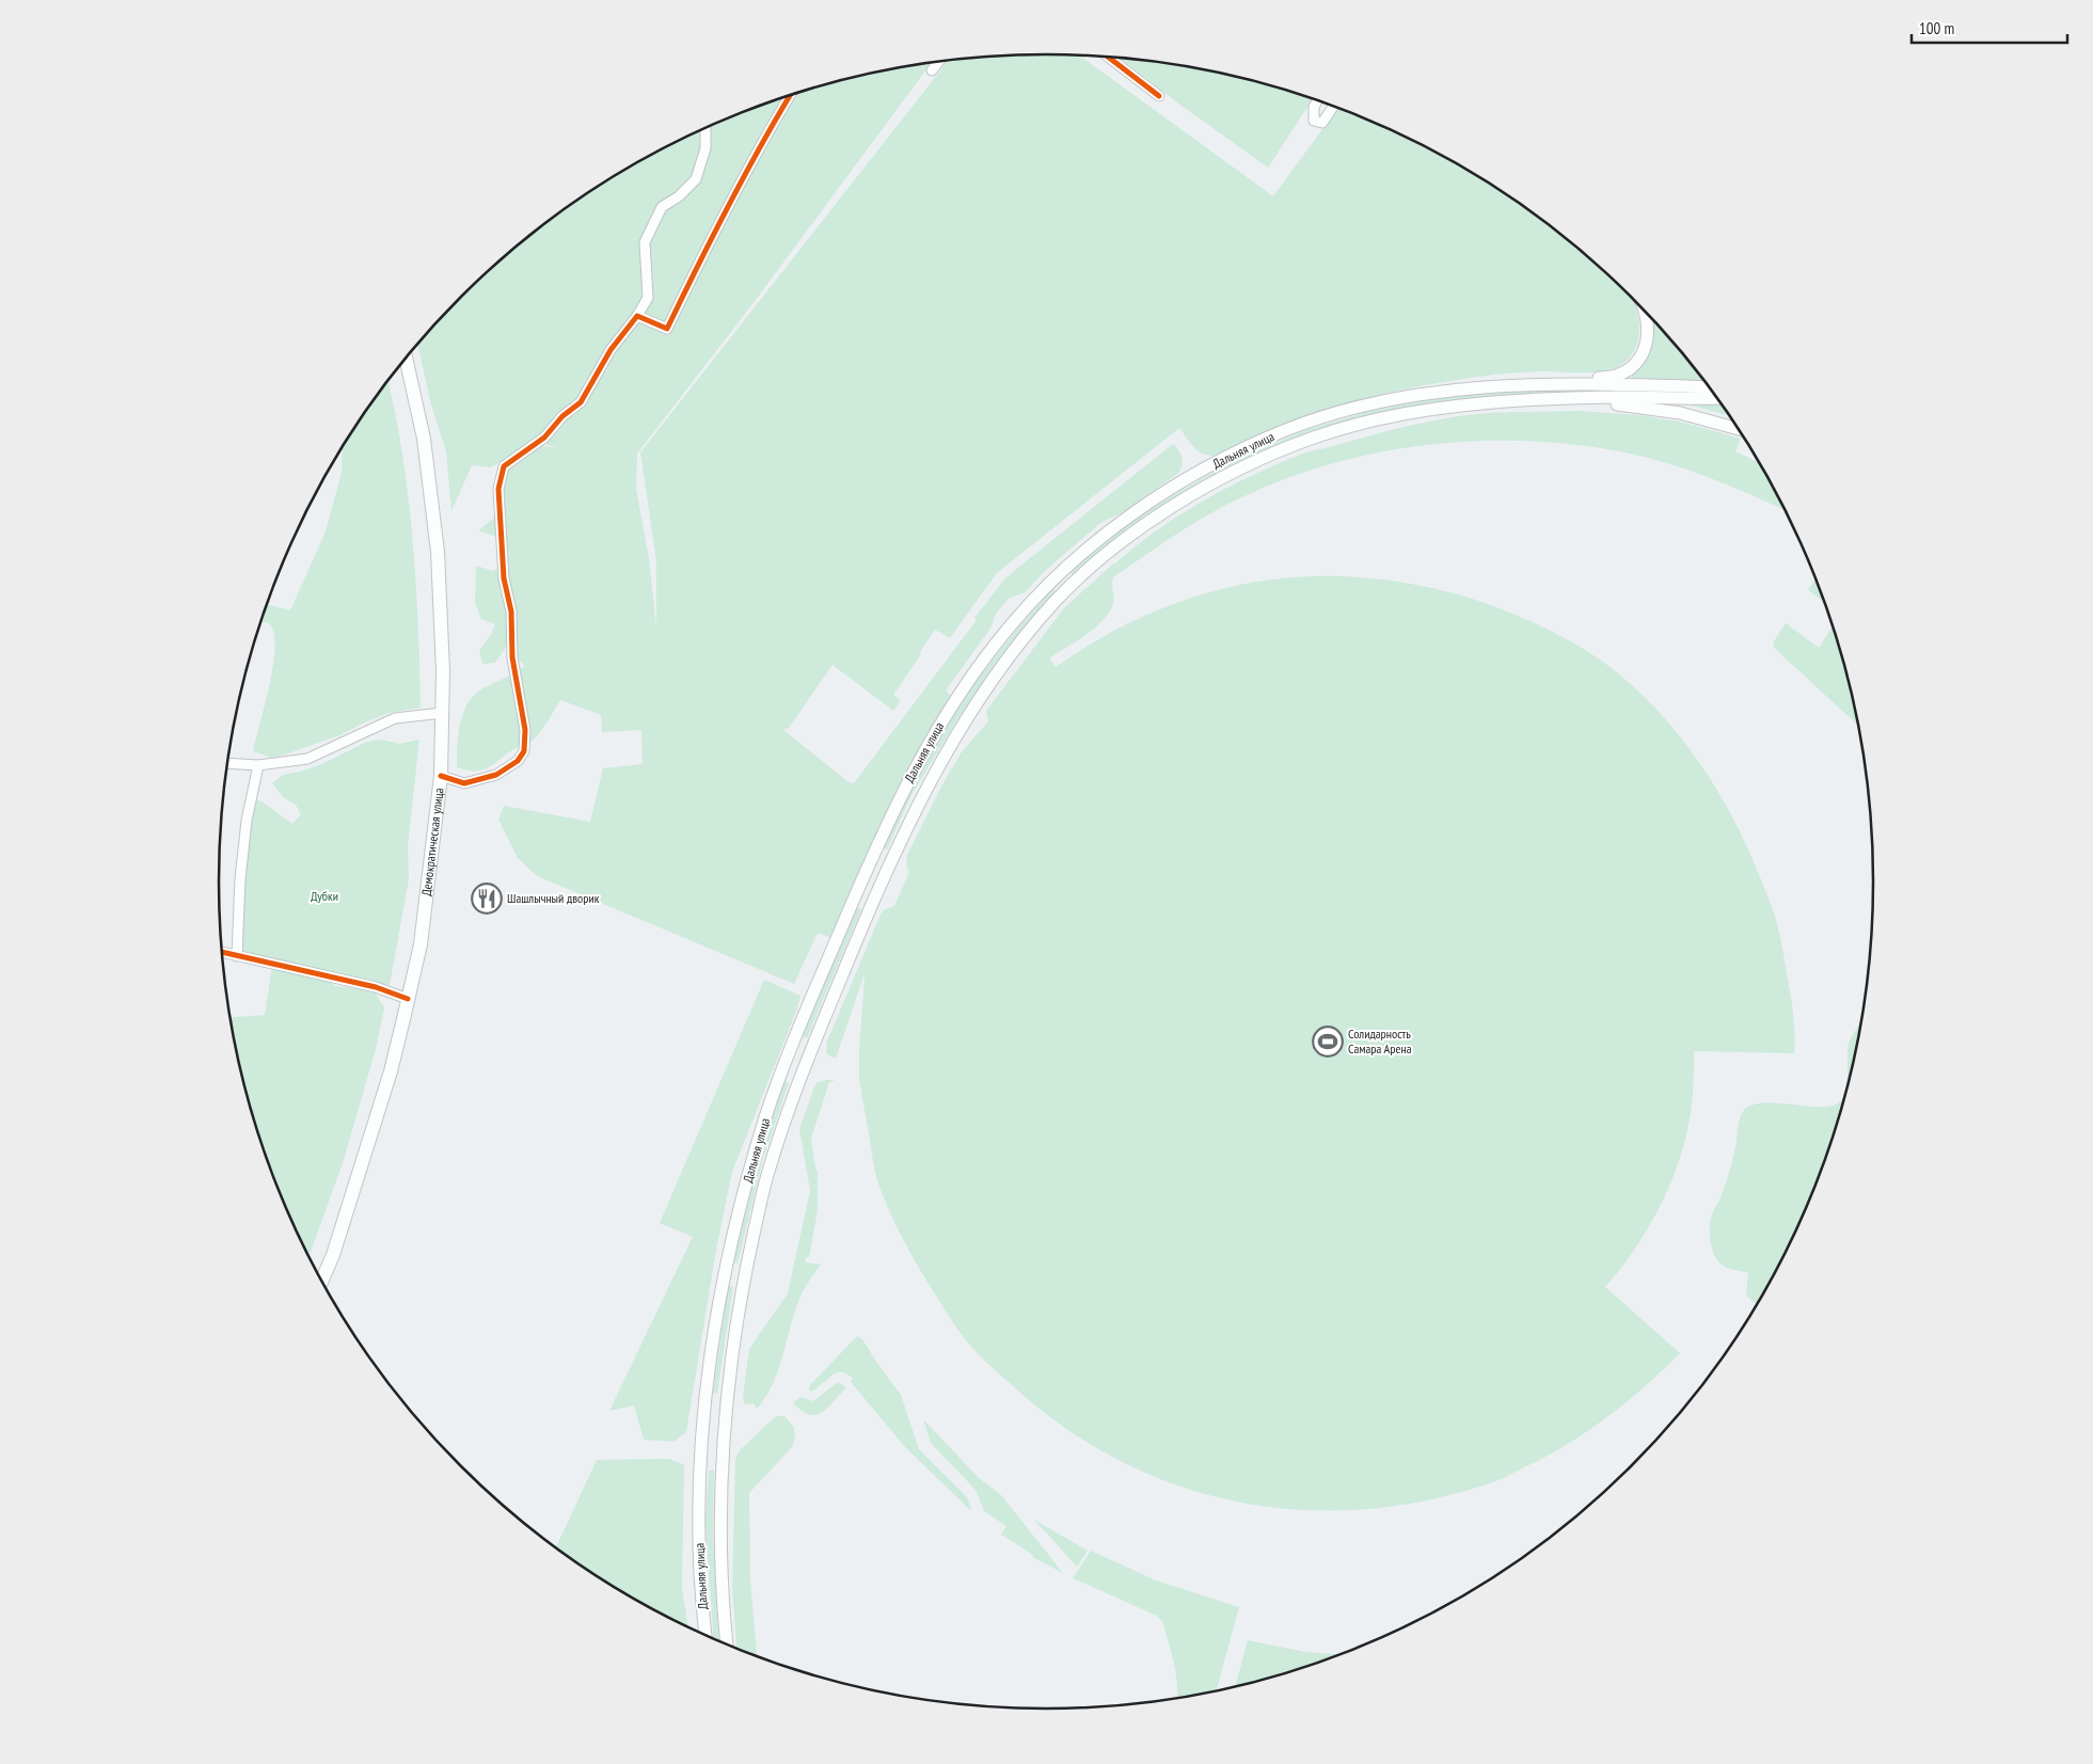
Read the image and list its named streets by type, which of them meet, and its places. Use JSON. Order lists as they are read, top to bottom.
{
  "streets": {
    "main road": ["Дальняя улица", "Демократическая улица"]
  },
  "parks": ["Дубки"],
  "places": {
    "restaurant": ["Шашлычный дворик"],
    "sports": ["Солидарность Самара Арена"]
  },
  "scale_bar": "100 m"
}
